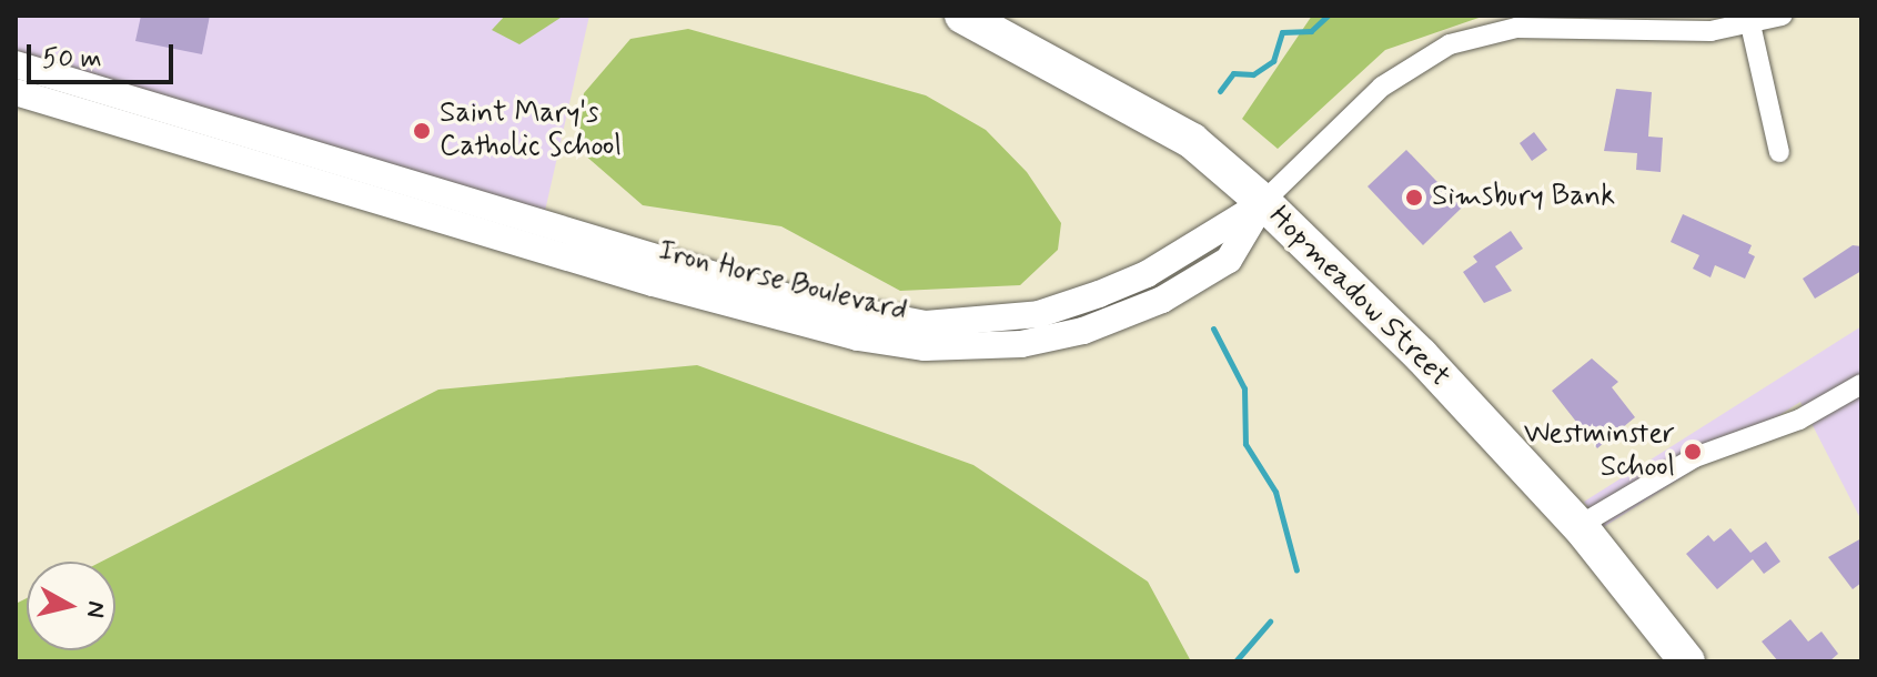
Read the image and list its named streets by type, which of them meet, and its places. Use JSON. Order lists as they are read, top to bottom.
{
  "streets": {
    "highway": ["Hopmeadow Street"],
    "street": ["Iron Horse Boulevard"]
  },
  "crossings": [
    ["Iron Horse Boulevard", "Hopmeadow Street"]
  ],
  "places": ["Saint Mary's Catholic School", "Simsbury Bank", "Westminster School"],
  "scale_bar": "50 m",
  "north": "right"
}
